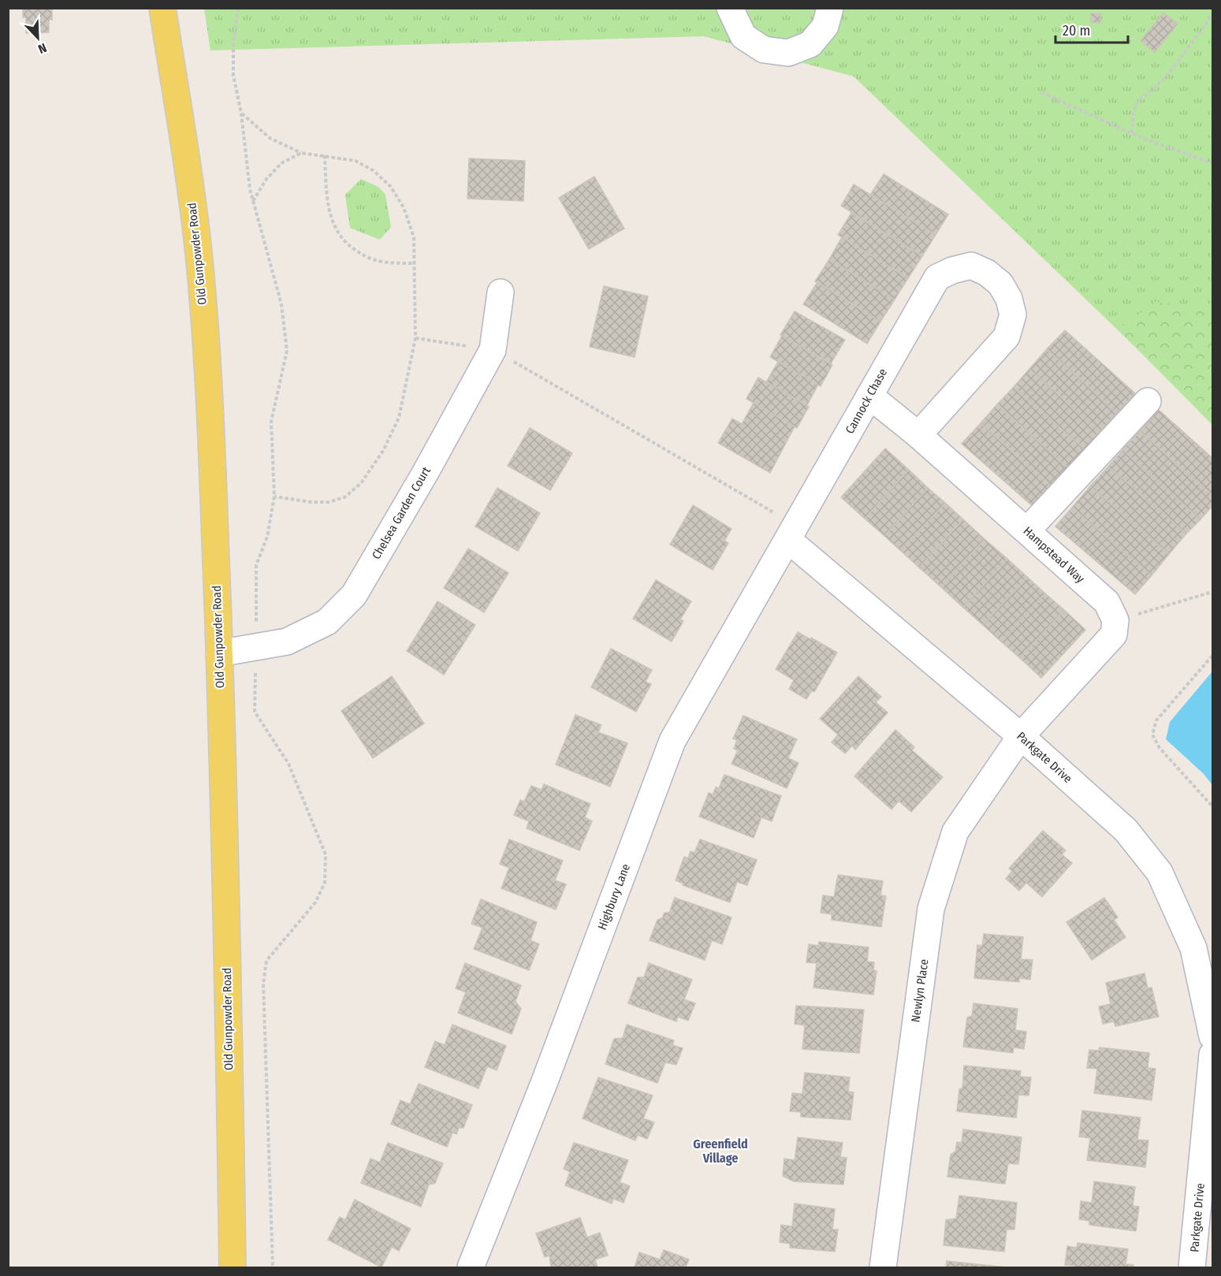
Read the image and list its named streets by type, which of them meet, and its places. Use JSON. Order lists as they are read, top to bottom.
{
  "streets": {
    "main road": ["Old Gunpowder Road"],
    "street": [
      "Cannock Chase",
      "Chelsea Garden Court",
      "Hampstead Way",
      "Parkgate Drive",
      "Highbury Lane",
      "Newlyn Place"
    ]
  },
  "crossings": [
    ["Old Gunpowder Road", "Chelsea Garden Court"],
    ["Cannock Chase", "Hampstead Way"],
    ["Cannock Chase", "Parkgate Drive"],
    ["Cannock Chase", "Highbury Lane"],
    ["Parkgate Drive", "Highbury Lane"],
    ["Parkgate Drive", "Newlyn Place"]
  ],
  "districts": ["Greenfield Village"],
  "scale_bar": "20 m",
  "north": "bottom right"
}
